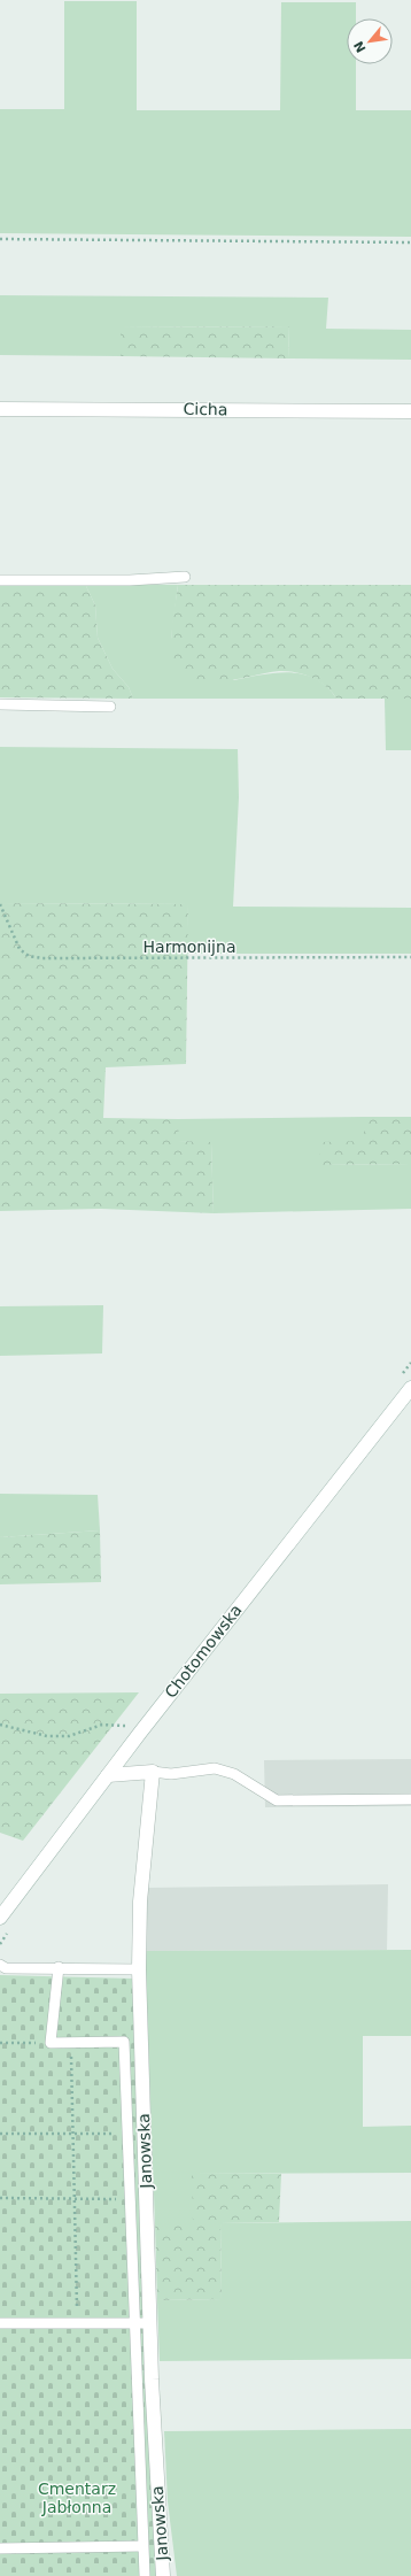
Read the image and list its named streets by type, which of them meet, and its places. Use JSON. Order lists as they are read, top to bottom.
{
  "streets": {
    "street": ["Cicha", "Chotomowska", "Janowska"],
    "path": ["Harmonijna"]
  },
  "parks": ["Cmentarz Jabłonna"],
  "north": "bottom left"
}
